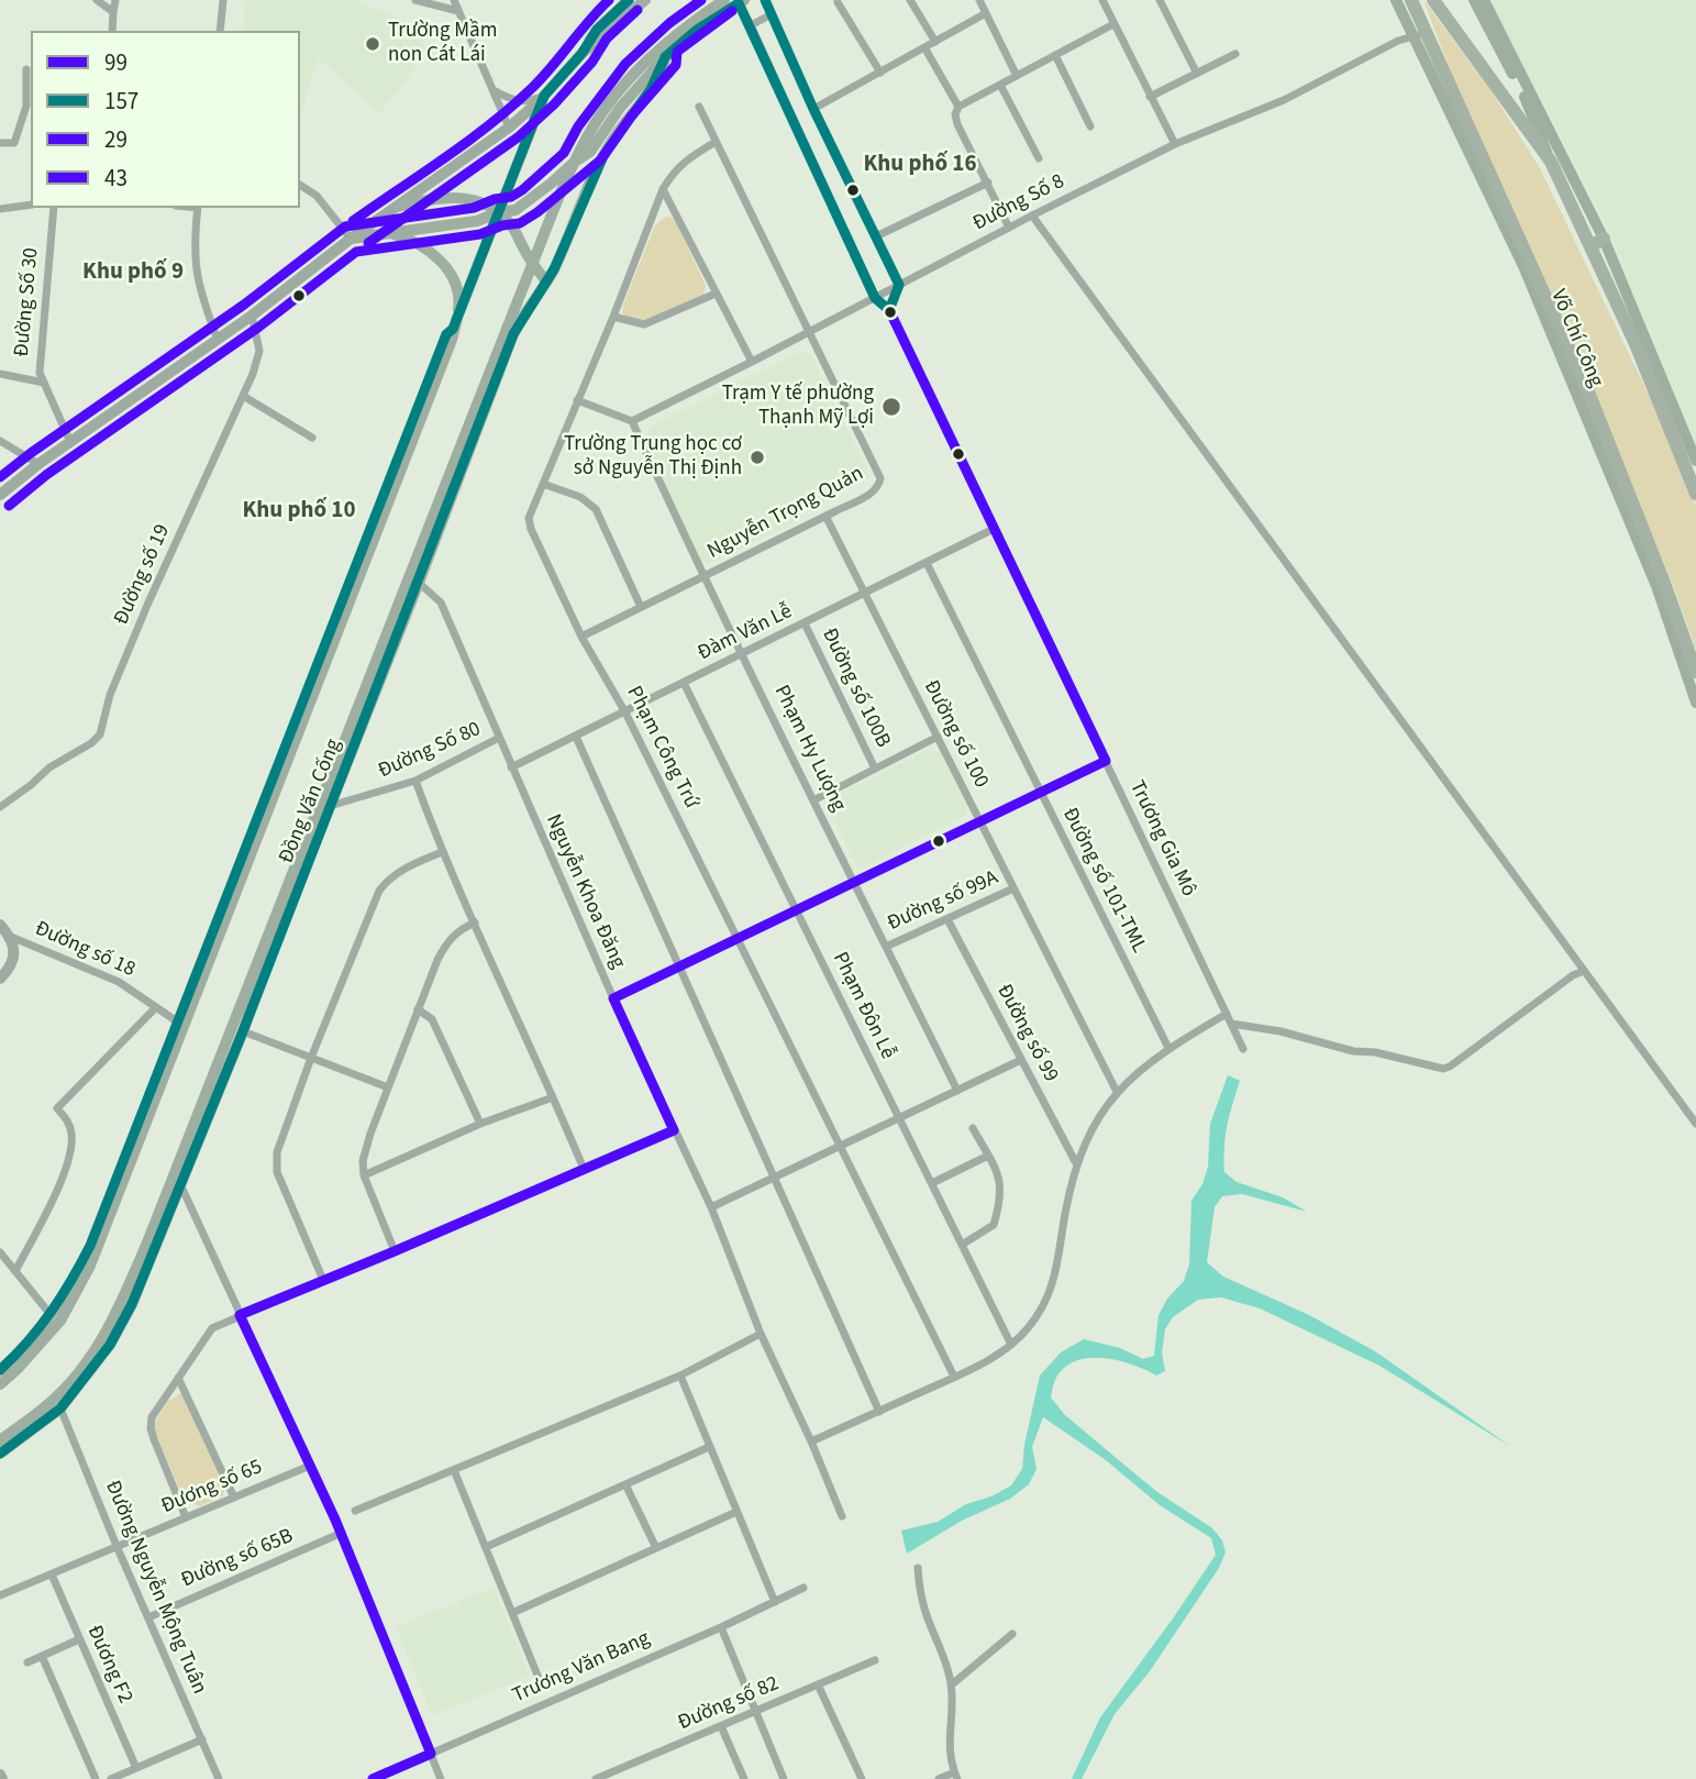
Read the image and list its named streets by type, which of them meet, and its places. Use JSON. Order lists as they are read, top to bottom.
{
  "streets": {
    "highway": ["Võ Chí Công"],
    "main road": ["Đồng Văn Cống", "Đường số 18"],
    "street": [
      "Đường Số 8",
      "Đường Số 30",
      "Nguyễn Trọng Quản",
      "Đường số 19",
      "Đàm Văn Lễ",
      "Đường số 100B",
      "Đường số 100",
      "Phạm Công Trứ",
      "Phạm Hy Lượng",
      "Đường Số 80",
      "Trương Gia Mô",
      "Đường số 101-TML",
      "Nguyễn Khoa Đăng",
      "Đường số 99A",
      "Phạm Đôn Lễ",
      "Đường số 99",
      "Đương số 65",
      "Đường số 65B",
      "Đường Nguyễn Mộng Tuân",
      "Đương F2",
      "Trương Văn Bang",
      "Đường số 82"
    ]
  },
  "crossings": [
    ["Đường Số 8", "Võ Chí Công"],
    ["Đường Số 8", "Nguyễn Trọng Quản"],
    ["Đường Số 8", "Phạm Hy Lượng"],
    ["Đường Số 8", "Trương Gia Mô"],
    ["Nguyễn Trọng Quản", "Đường số 100"],
    ["Nguyễn Trọng Quản", "Phạm Công Trứ"],
    ["Nguyễn Trọng Quản", "Phạm Hy Lượng"],
    ["Đàm Văn Lễ", "Đường số 100B"],
    ["Đàm Văn Lễ", "Đường số 100"],
    ["Đàm Văn Lễ", "Phạm Công Trứ"],
    ["Đàm Văn Lễ", "Phạm Hy Lượng"],
    ["Đàm Văn Lễ", "Trương Gia Mô"],
    ["Đàm Văn Lễ", "Đường số 101-TML"],
    ["Đàm Văn Lễ", "Nguyễn Khoa Đăng"],
    ["Đàm Văn Lễ", "Phạm Đôn Lễ"],
    ["Đường số 100", "Đường số 99A"],
    ["Phạm Hy Lượng", "Đường số 99A"],
    ["Đường Số 80", "Đồng Văn Cống"],
    ["Đường Số 80", "Nguyễn Khoa Đăng"],
    ["Đồng Văn Cống", "Nguyễn Khoa Đăng"],
    ["Đồng Văn Cống", "Đường số 18"],
    ["Đồng Văn Cống", "Đường Nguyễn Mộng Tuân"],
    ["Đường số 99A", "Đường số 99"],
    ["Đương số 65", "Đường Nguyễn Mộng Tuân"],
    ["Đương số 65", "Đương F2"],
    ["Đường số 65B", "Đường Nguyễn Mộng Tuân"]
  ],
  "districts": ["Khu phố 16", "Khu phố 9", "Khu phố 10"],
  "places": ["Trường Mầm non Cát Lái", "Trạm Y tế phường Thạnh Mỹ Lợi", "Trường Trung học cơ sở Nguyễn Thị Định"],
  "lines": [
    "transit line 157",
    "transit line 43",
    "transit line 29",
    "transit line 99"
  ],
  "legend": [
    "99",
    "157",
    "29",
    "43"
  ]
}
